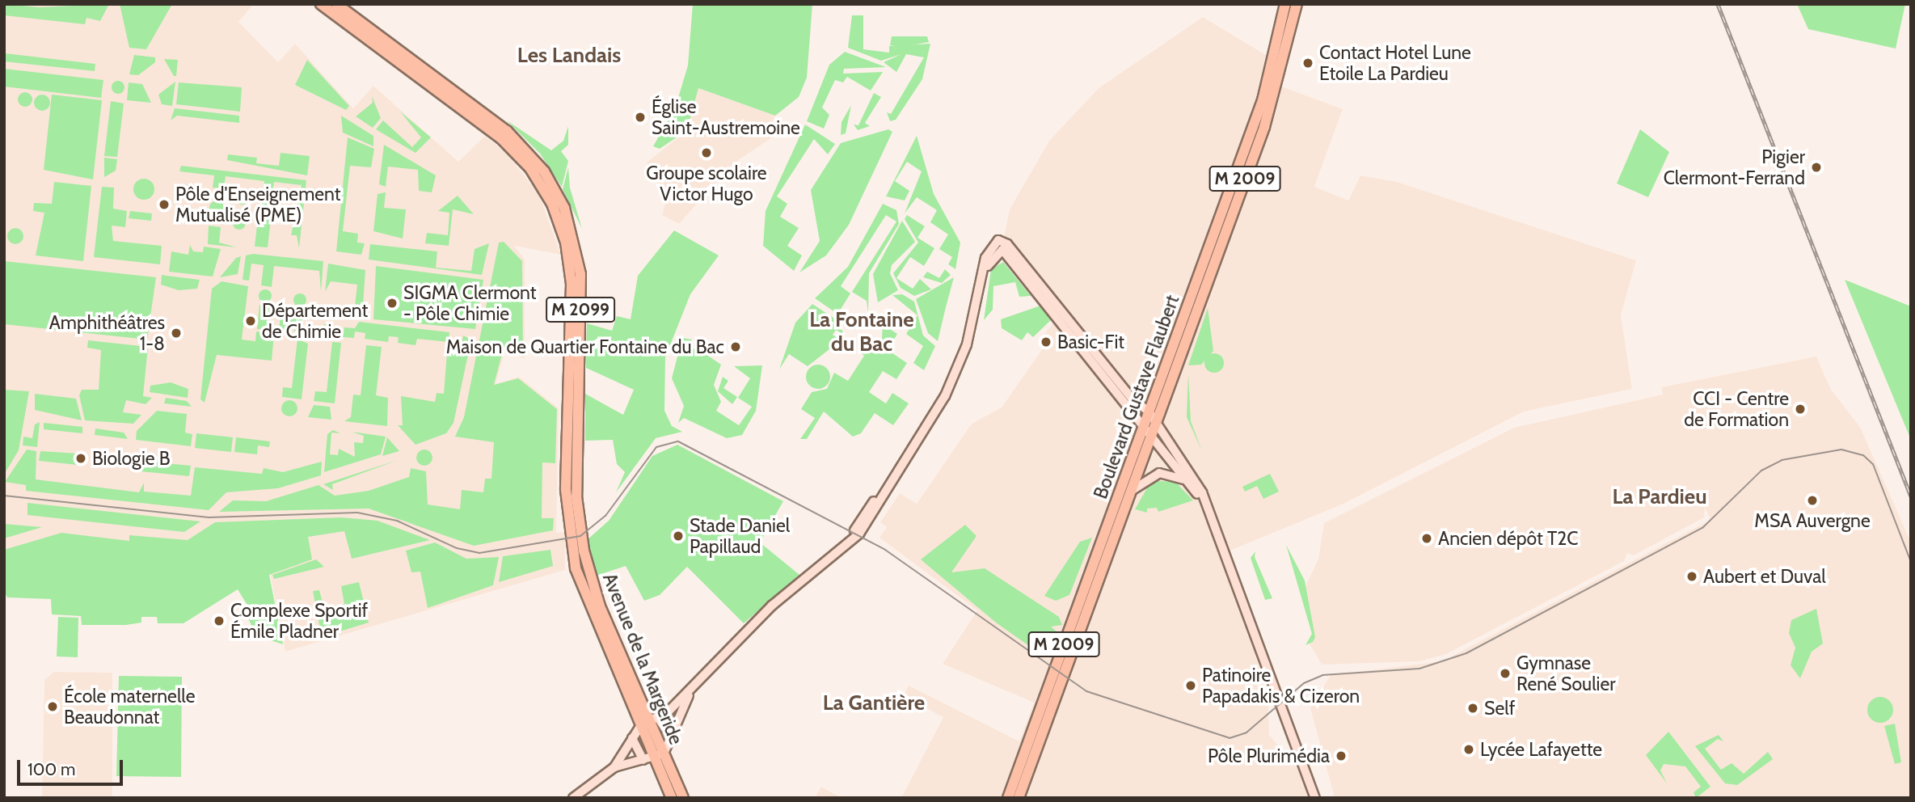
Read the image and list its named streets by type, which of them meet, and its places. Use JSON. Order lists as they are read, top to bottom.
{
  "streets": {
    "main road": [
      "M 2009",
      "M 2099",
      "Boulevard Gustave Flaubert",
      "Avenue de la Margeride"
    ]
  },
  "crossings": [
    ["M 2099", "Avenue de la Margeride"]
  ],
  "districts": [
    "Les Landais",
    "La Fontaine du Bac",
    "La Pardieu",
    "La Gantière"
  ],
  "places": [
    "Contact Hotel Lune Etoile La Pardieu",
    "Église Saint-Austremoine",
    "Groupe scolaire Victor Hugo",
    "Pigier Clermont-Ferrand",
    "Pôle d'Enseignement Mutualisé (PME)",
    "SIGMA Clermont - Pôle Chimie",
    "Département de Chimie",
    "Amphithéâtres 1-8",
    "Basic-Fit",
    "Maison de Quartier Fontaine du Bac",
    "CCI - Centre de Formation",
    "Biologie B",
    "MSA Auvergne",
    "Stade Daniel Papillaud",
    "Ancien dépôt T2C",
    "Aubert et Duval",
    "Complexe Sportif Émile Pladner",
    "Gymnase René Soulier",
    "Patinoire Papadakis & Cizeron",
    "École maternelle Beaudonnat",
    "Self",
    "Lycée Lafayette",
    "Pôle Plurimédia"
  ],
  "scale_bar": "100 m"
}
